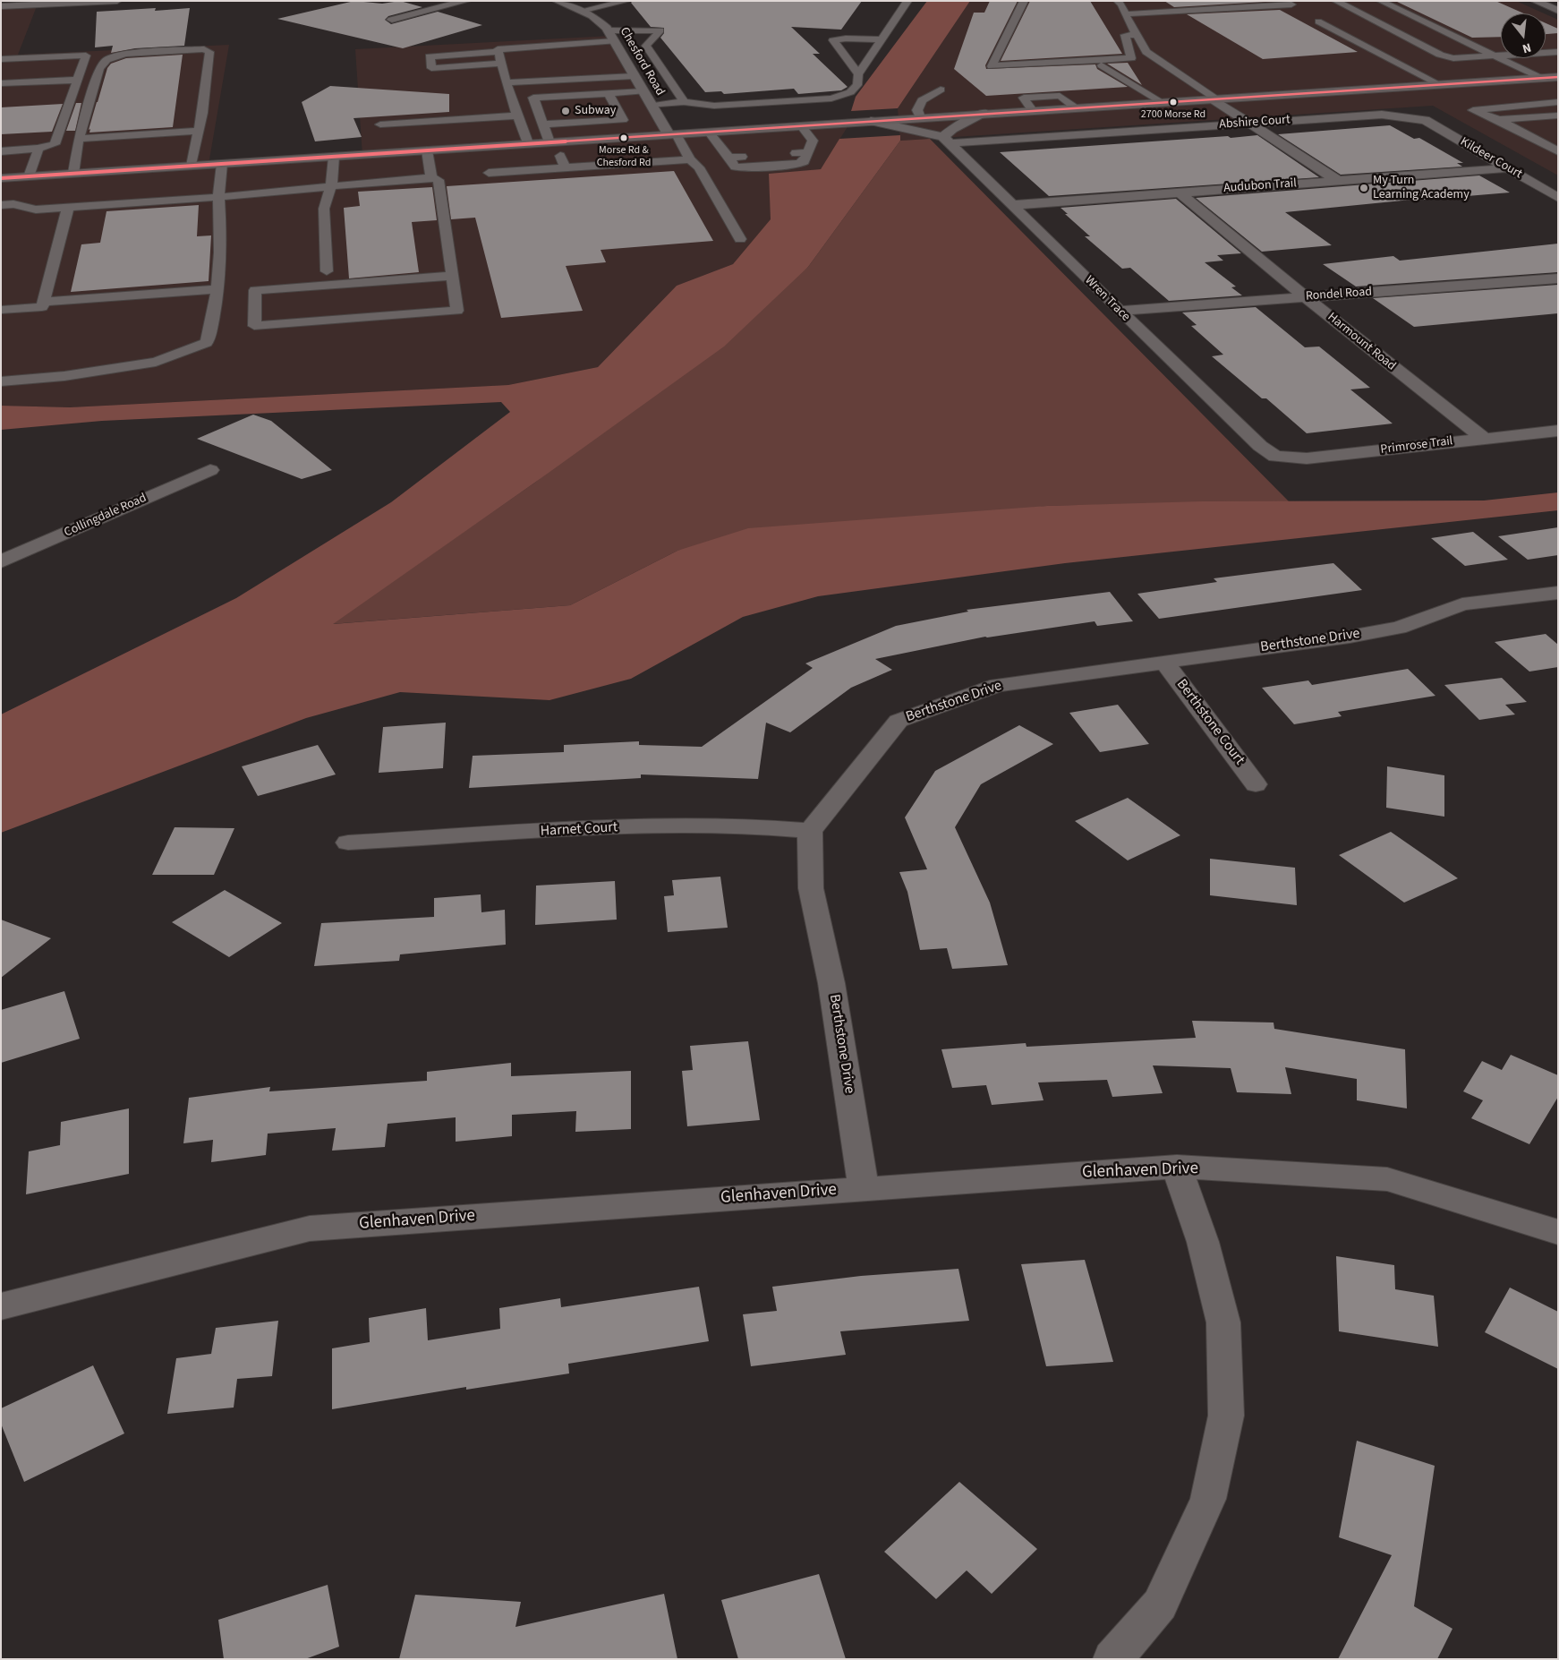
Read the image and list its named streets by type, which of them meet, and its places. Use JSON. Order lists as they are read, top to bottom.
{
  "streets": {
    "street": [
      "Chesford Road",
      "Abshire Court",
      "Kildeer Court",
      "Audubon Trail",
      "Rondel Road",
      "Wren Trace",
      "Harmount Road",
      "Primrose Trail",
      "Collingdale Road",
      "Berthstone Drive",
      "Berthstone Court",
      "Harnet Court",
      "Glenhaven Drive"
    ]
  },
  "crossings": [
    ["Abshire Court", "Kildeer Court"],
    ["Abshire Court", "Wren Trace"],
    ["Kildeer Court", "Audubon Trail"],
    ["Audubon Trail", "Wren Trace"],
    ["Audubon Trail", "Harmount Road"],
    ["Rondel Road", "Wren Trace"],
    ["Rondel Road", "Harmount Road"],
    ["Wren Trace", "Primrose Trail"],
    ["Harmount Road", "Primrose Trail"],
    ["Berthstone Drive", "Berthstone Court"],
    ["Berthstone Drive", "Harnet Court"],
    ["Berthstone Drive", "Glenhaven Drive"]
  ],
  "places": [
    "2700 Morse Rd",
    "Subway",
    "Morse Rd & Chesford Rd",
    "My Turn Learning Academy"
  ],
  "north": "bottom"
}
